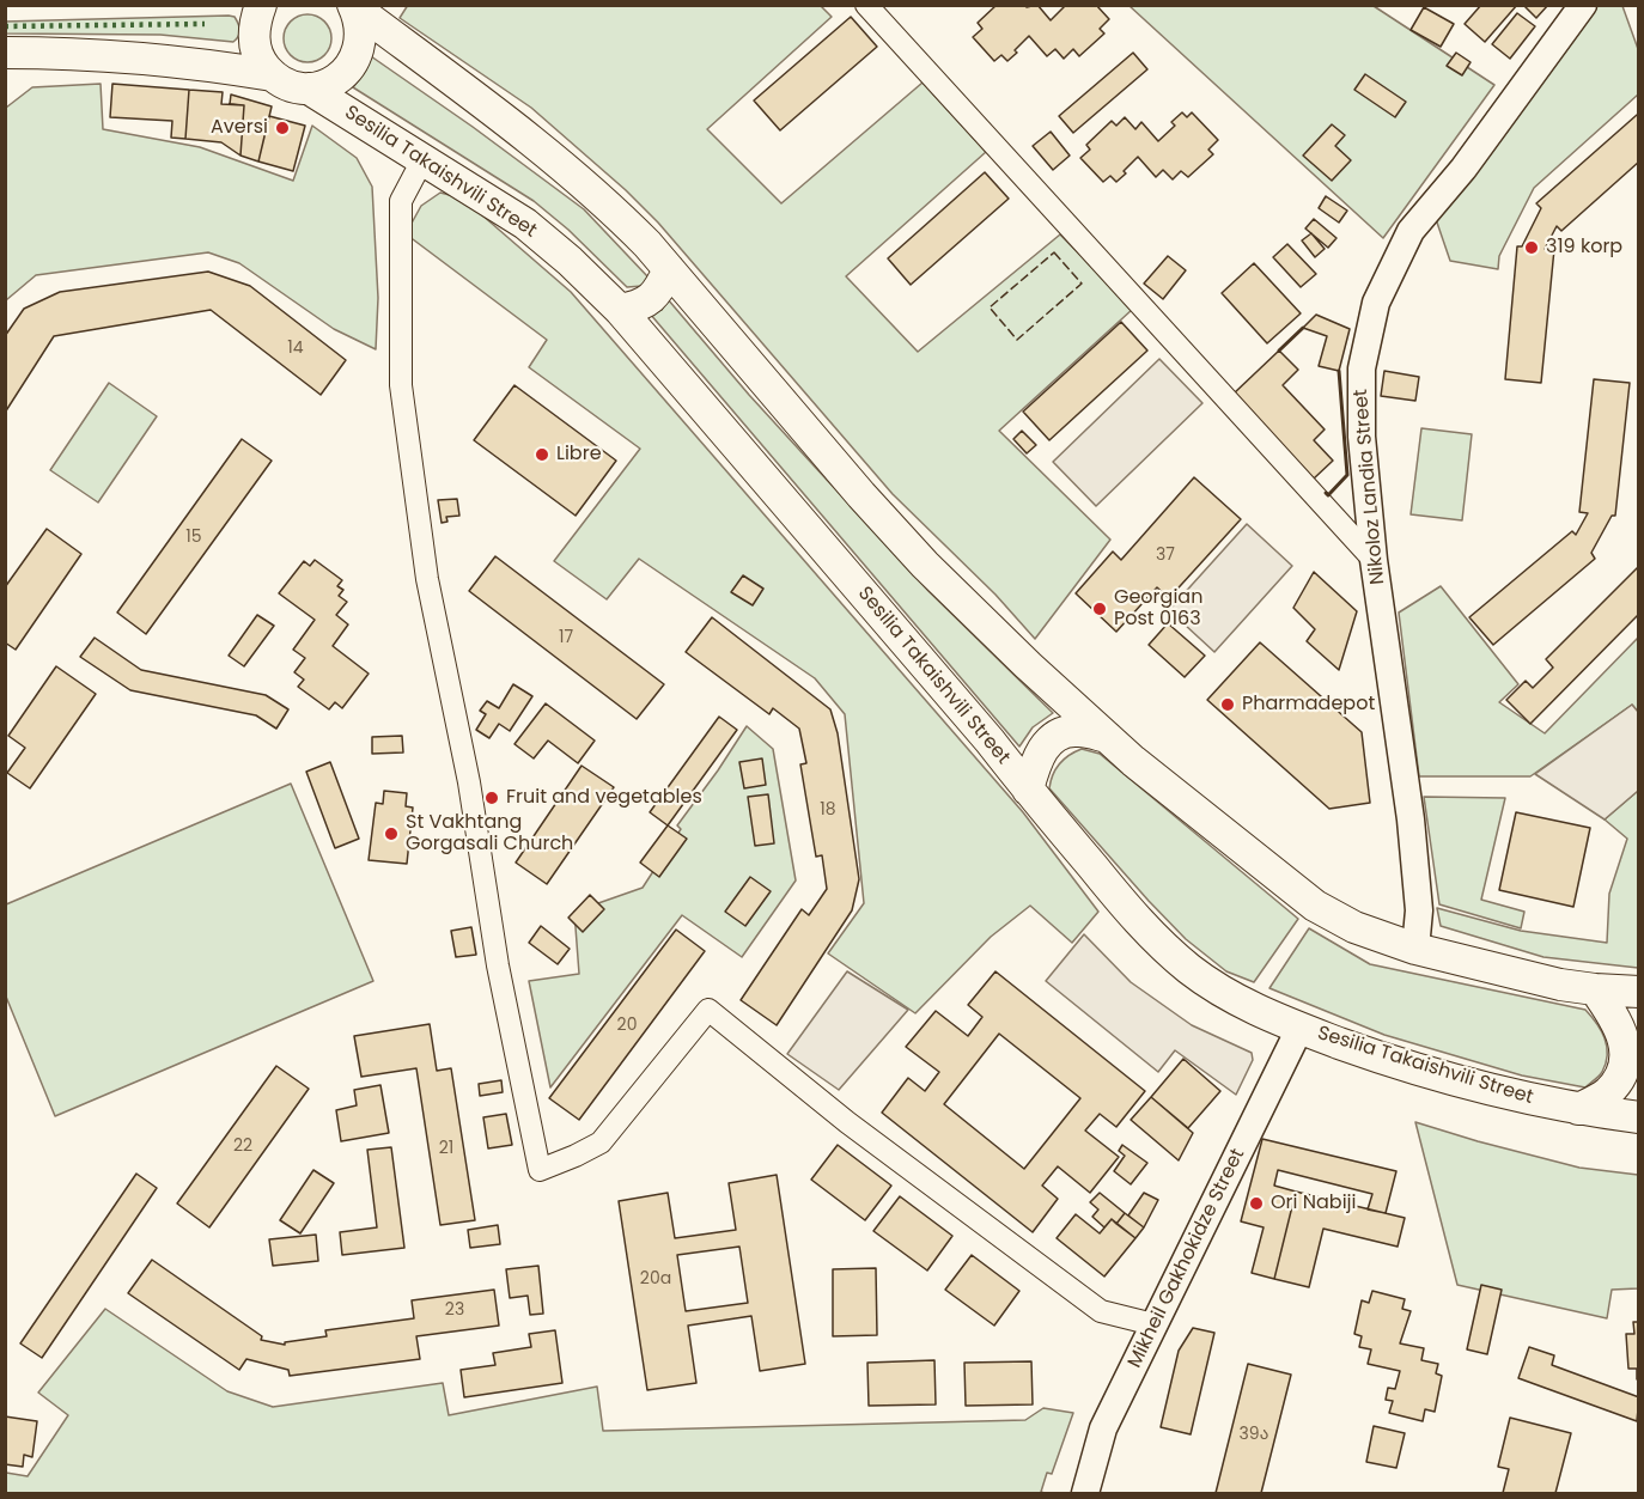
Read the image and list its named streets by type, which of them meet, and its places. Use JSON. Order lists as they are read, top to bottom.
{
  "streets": {
    "main road": ["Sesilia Takaishvili Street"],
    "street": ["Nikoloz Landia Street", "Mikheil Gakhokidze Street"]
  },
  "crossings": [
    ["Sesilia Takaishvili Street", "Mikheil Gakhokidze Street"]
  ],
  "places": [
    "Aversi",
    "319 korp",
    "Libre",
    "Georgian Post 0163",
    "Pharmadepot",
    "Fruit and vegetables",
    "St Vakhtang Gorgasali Church",
    "Ori Nabiji"
  ],
  "house_numbers": [
    "14",
    "15",
    "37",
    "17",
    "18",
    "20",
    "22",
    "21",
    "20a",
    "23",
    "39ა"
  ]
}
